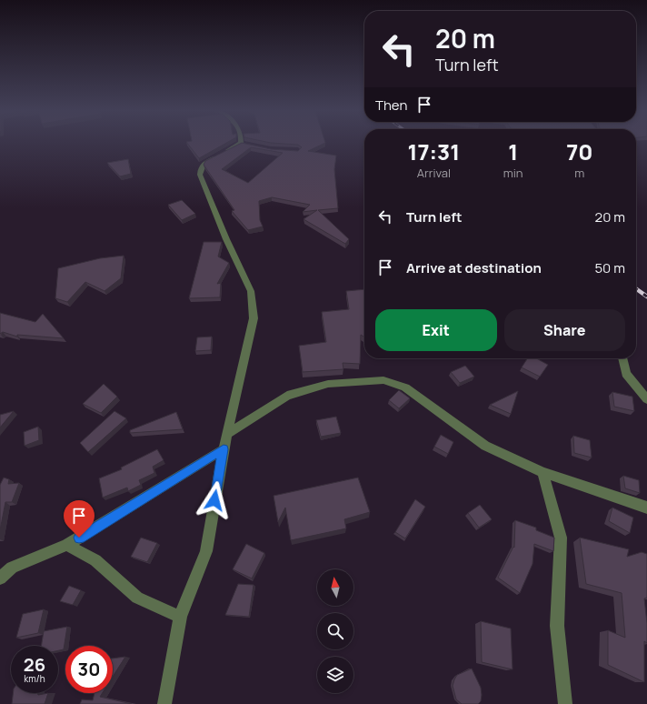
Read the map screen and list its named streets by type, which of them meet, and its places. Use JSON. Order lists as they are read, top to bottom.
{
  "north": "top",
  "page": {
    "turn": ["20 m", "Turn left"],
    "then": "Then",
    "eta": [
      "17:31",
      "Arrival",
      "1",
      "min",
      "70",
      "m"
    ],
    "list": [
      {
        "name": "Turn left",
        "value": "20 m"
      },
      {
        "name": "Arrive at destination",
        "value": "50 m"
      }
    ],
    "buttons": ["Exit", "Share"],
    "speed": "26 km/h",
    "limit": "30"
  }
}
